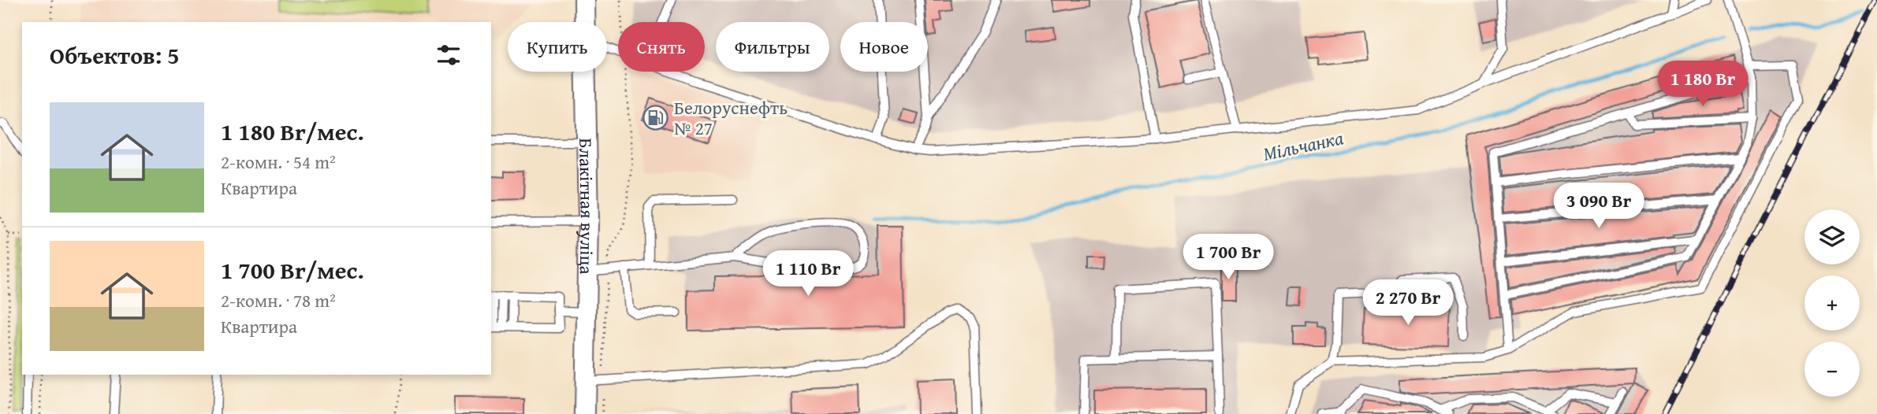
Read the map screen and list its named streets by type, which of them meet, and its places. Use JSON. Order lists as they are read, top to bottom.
{
  "streets": {
    "street": ["Блакітная вуліца"]
  },
  "water": ["Мільчанка"],
  "places": {
    "fuel station": ["Белоруснефть № 27"]
  },
  "page": {
    "chip": [
      "Купить",
      "Снять",
      "Фильтры",
      "Новое"
    ],
    "heading": "Объектов: 5",
    "price": [
      "1 180 Br",
      "3 090 Br",
      "1 700 Br",
      "1 110 Br",
      "2 270 Br"
    ],
    "list": [
      {
        "name": "1 180 Br/мес.",
        "note": "2-комн. · 54 m² · Квартира"
      },
      {
        "name": "1 700 Br/мес.",
        "note": "2-комн. · 78 m² · Квартира"
      }
    ],
    "map_buttons": ["+", "−"]
  }
}
